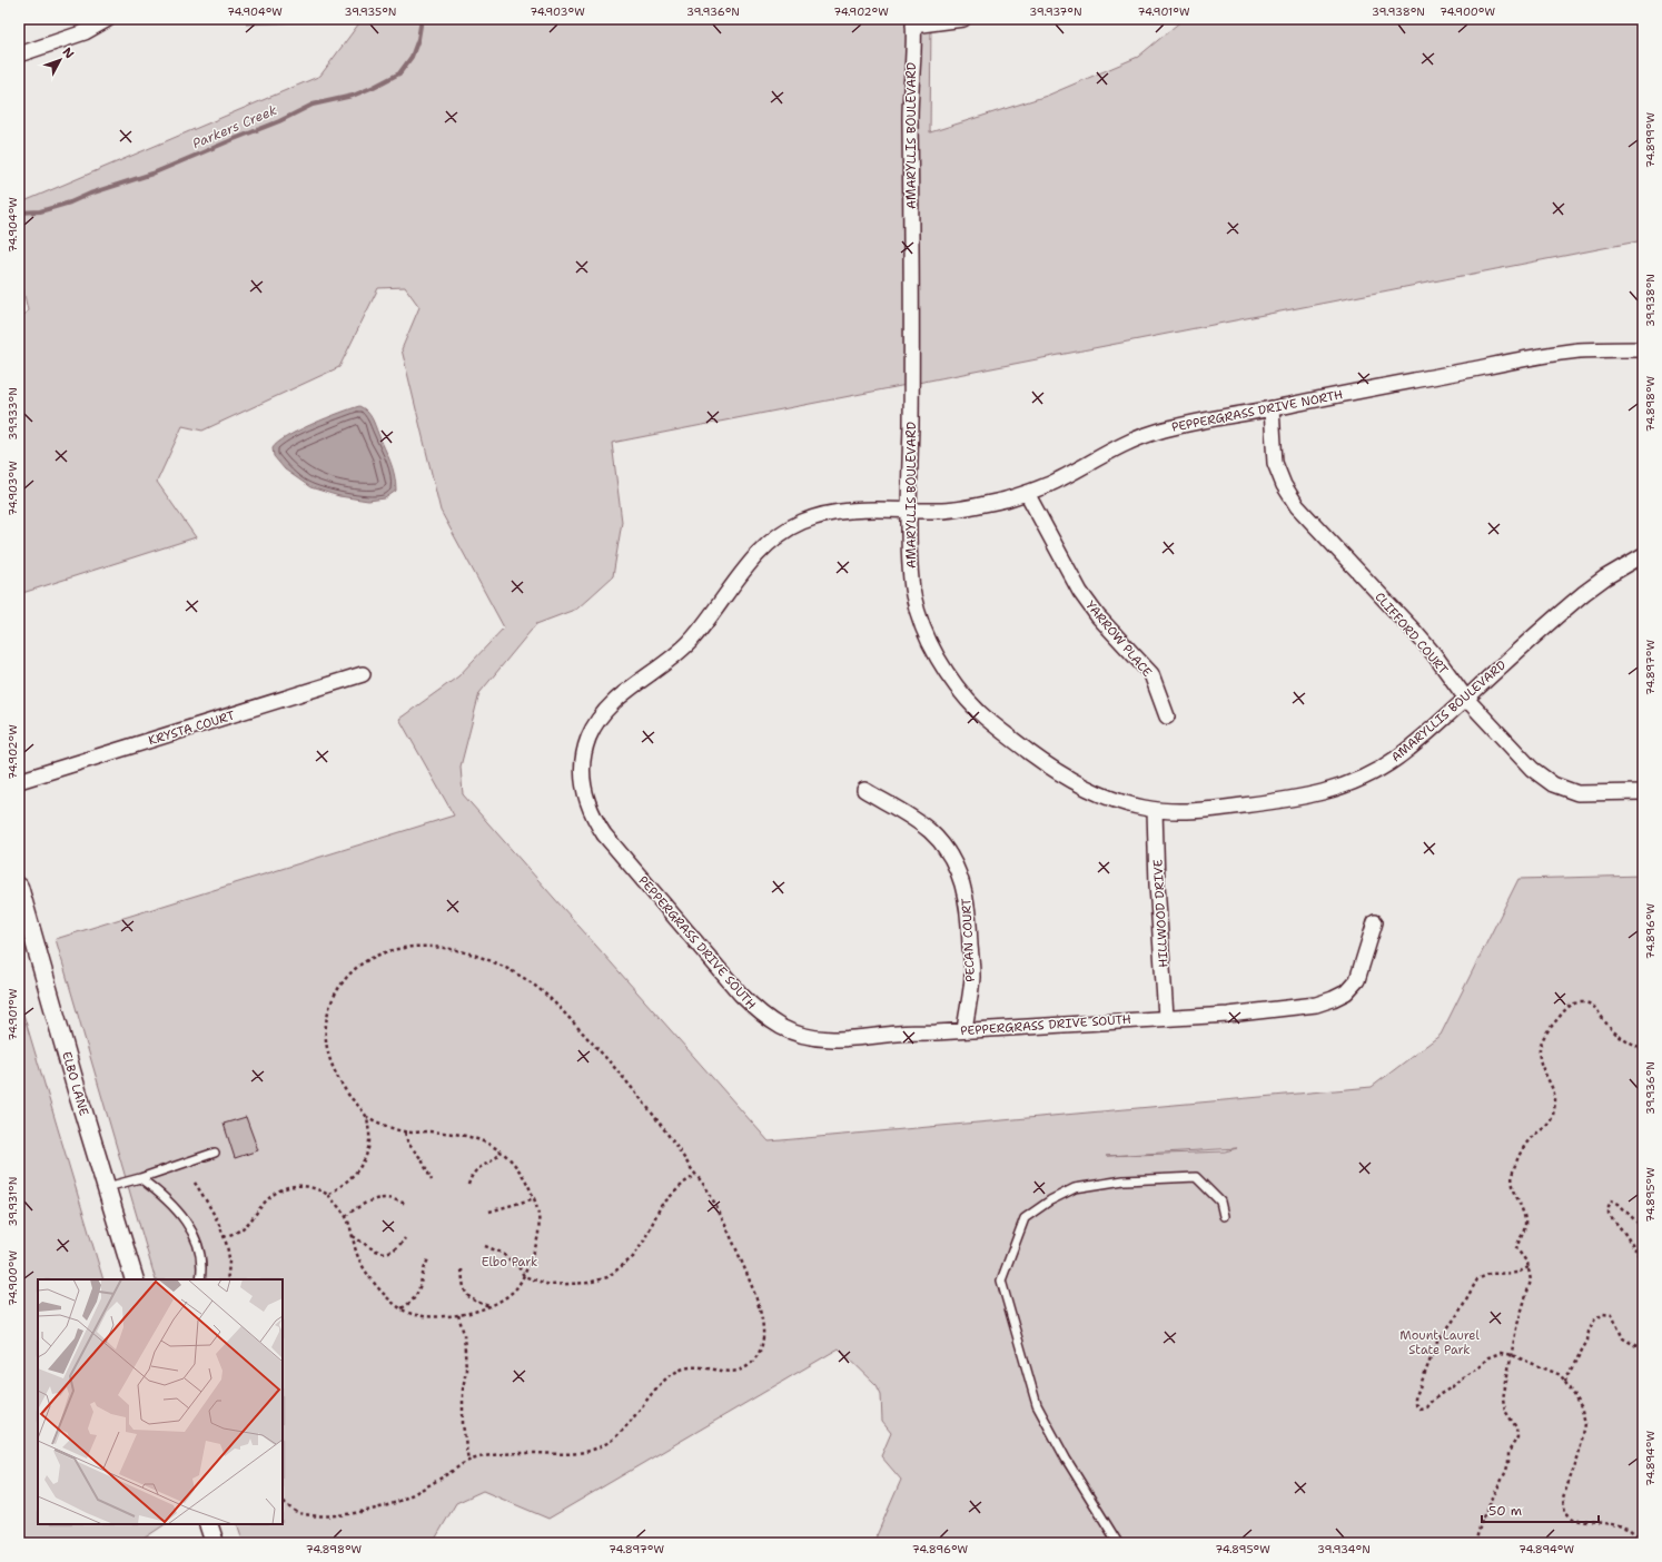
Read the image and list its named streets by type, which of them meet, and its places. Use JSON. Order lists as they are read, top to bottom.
{
  "streets": {
    "street": [
      "AMARYLLIS BOULEVARD",
      "PEPPERGRASS DRIVE NORTH",
      "CLIFFORD COURT",
      "YARROW PLACE",
      "KRYSTA COURT",
      "HILLWOOD DRIVE",
      "PECAN COURT",
      "PEPPERGRASS DRIVE SOUTH",
      "ELBO LANE"
    ]
  },
  "crossings": [
    ["AMARYLLIS BOULEVARD", "PEPPERGRASS DRIVE NORTH"],
    ["AMARYLLIS BOULEVARD", "CLIFFORD COURT"],
    ["AMARYLLIS BOULEVARD", "HILLWOOD DRIVE"],
    ["AMARYLLIS BOULEVARD", "PEPPERGRASS DRIVE SOUTH"],
    ["PEPPERGRASS DRIVE NORTH", "CLIFFORD COURT"],
    ["PEPPERGRASS DRIVE NORTH", "YARROW PLACE"],
    ["PEPPERGRASS DRIVE NORTH", "PEPPERGRASS DRIVE SOUTH"],
    ["HILLWOOD DRIVE", "PEPPERGRASS DRIVE SOUTH"],
    ["PECAN COURT", "PEPPERGRASS DRIVE SOUTH"]
  ],
  "water": ["Parkers Creek"],
  "parks": ["Elbo Park", "Mount Laurel State Park"],
  "scale_bar": "50 m",
  "north": "top right",
  "coordinates": [
    "74.904°W",
    "39.935°N",
    "74.903°W",
    "39.936°N",
    "74.902°W",
    "39.937°N",
    "74.901°W",
    "39.938°N",
    "74.900°W",
    "74.899°W",
    "74.898°W",
    "39.933°N",
    "74.897°W",
    "74.896°W",
    "74.895°W",
    "39.931°N",
    "74.894°W",
    "39.934°N"
  ]
}
